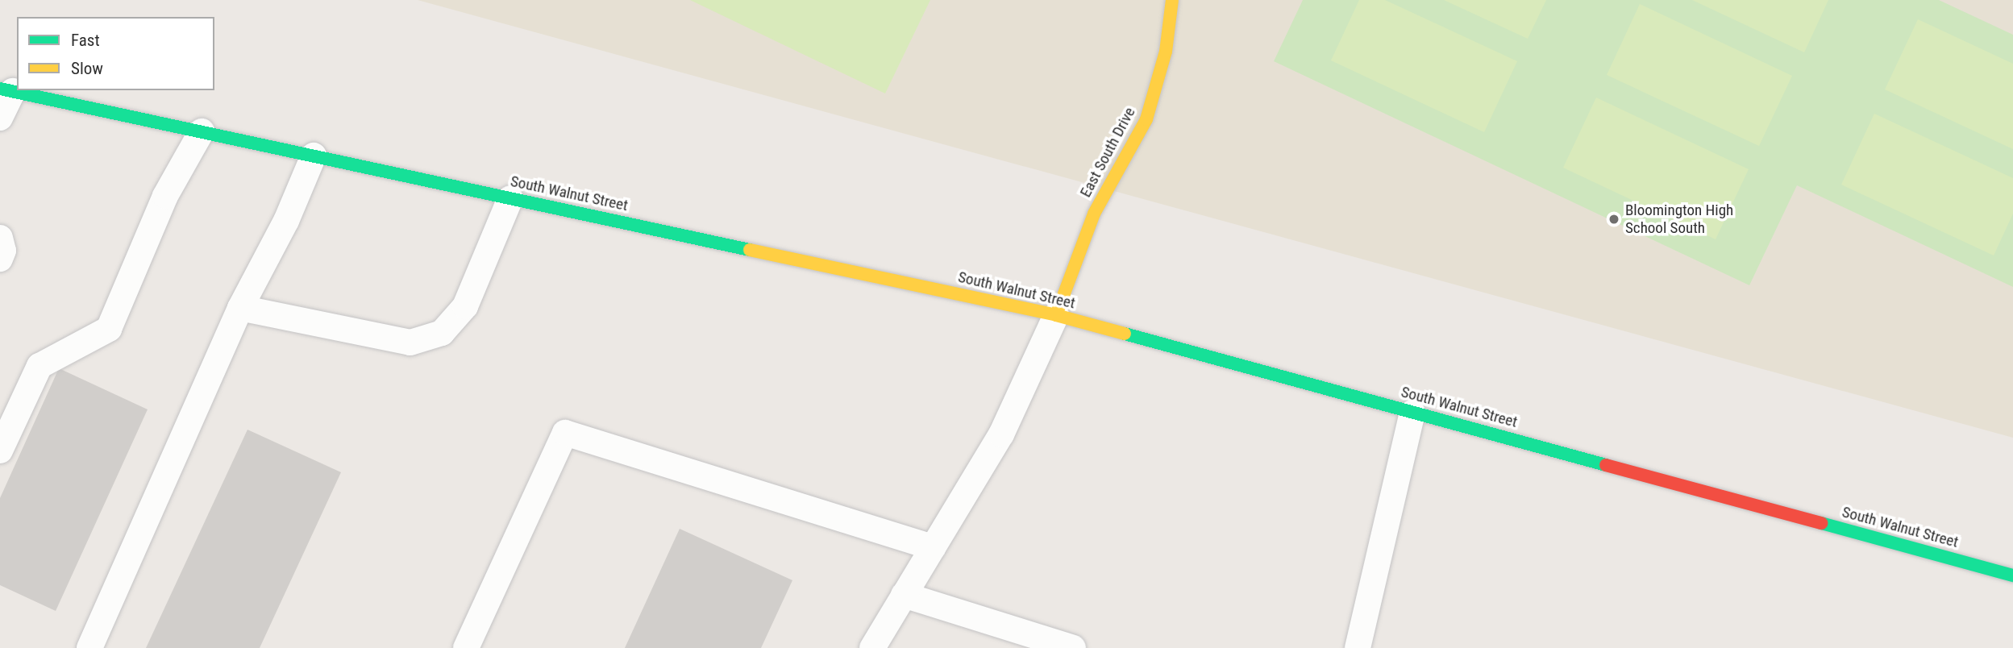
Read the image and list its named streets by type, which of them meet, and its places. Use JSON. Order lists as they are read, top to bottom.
{
  "streets": {
    "main road": ["East South Drive", "South Walnut Street"]
  },
  "crossings": [
    ["East South Drive", "South Walnut Street"]
  ],
  "places": ["Bloomington High School South"],
  "legend": ["Fast", "Slow"]
}
